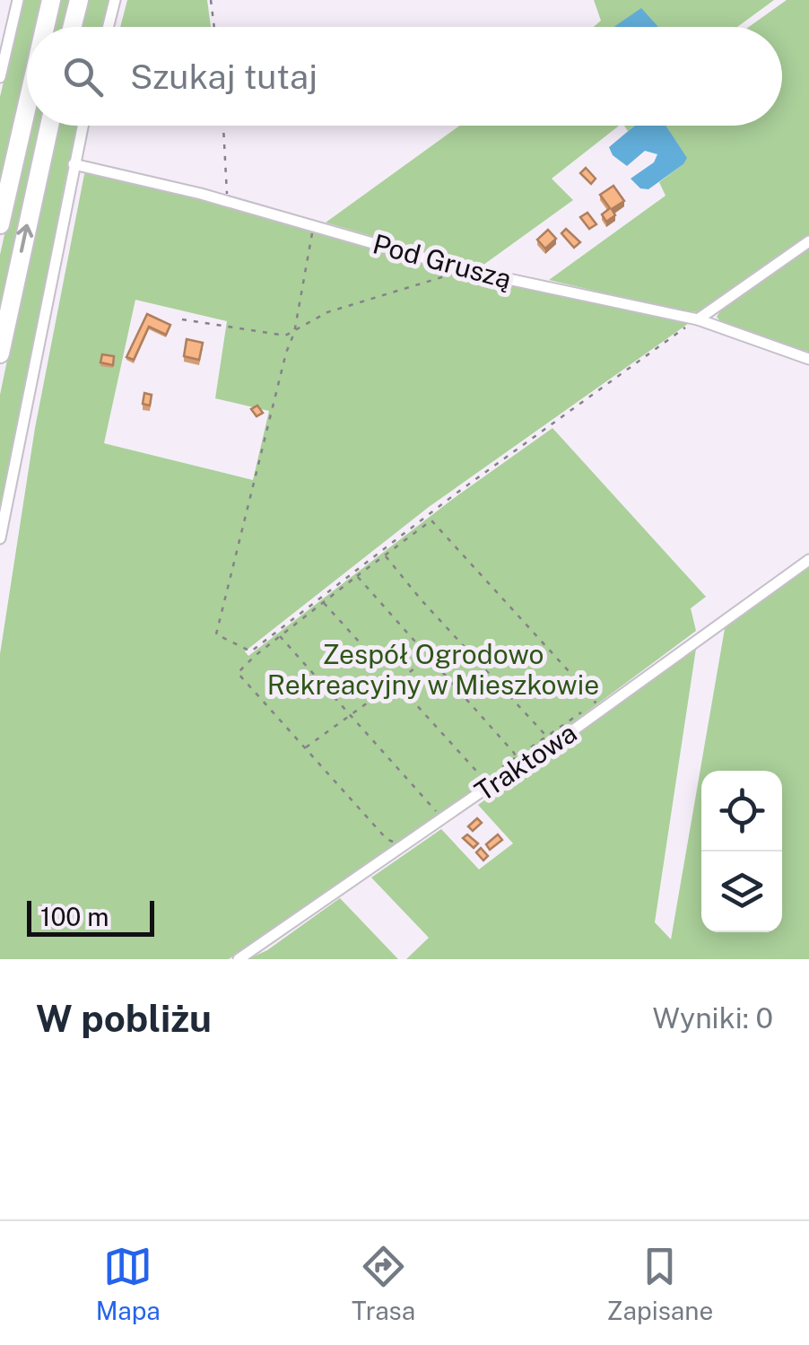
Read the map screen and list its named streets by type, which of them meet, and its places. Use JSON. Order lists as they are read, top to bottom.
{
  "streets": {
    "street": ["Pod Gruszą", "Traktowa"]
  },
  "parks": ["Zespół Ogrodowo Rekreacyjny w Mieszkowie"],
  "scale_bar": "100 m",
  "page": {
    "search": "Szukaj tutaj",
    "scale": "100 m",
    "heading": ["W pobliżu", "Wyniki: 0"],
    "nav": ["Mapa", "Trasa", "Zapisane"]
  }
}
